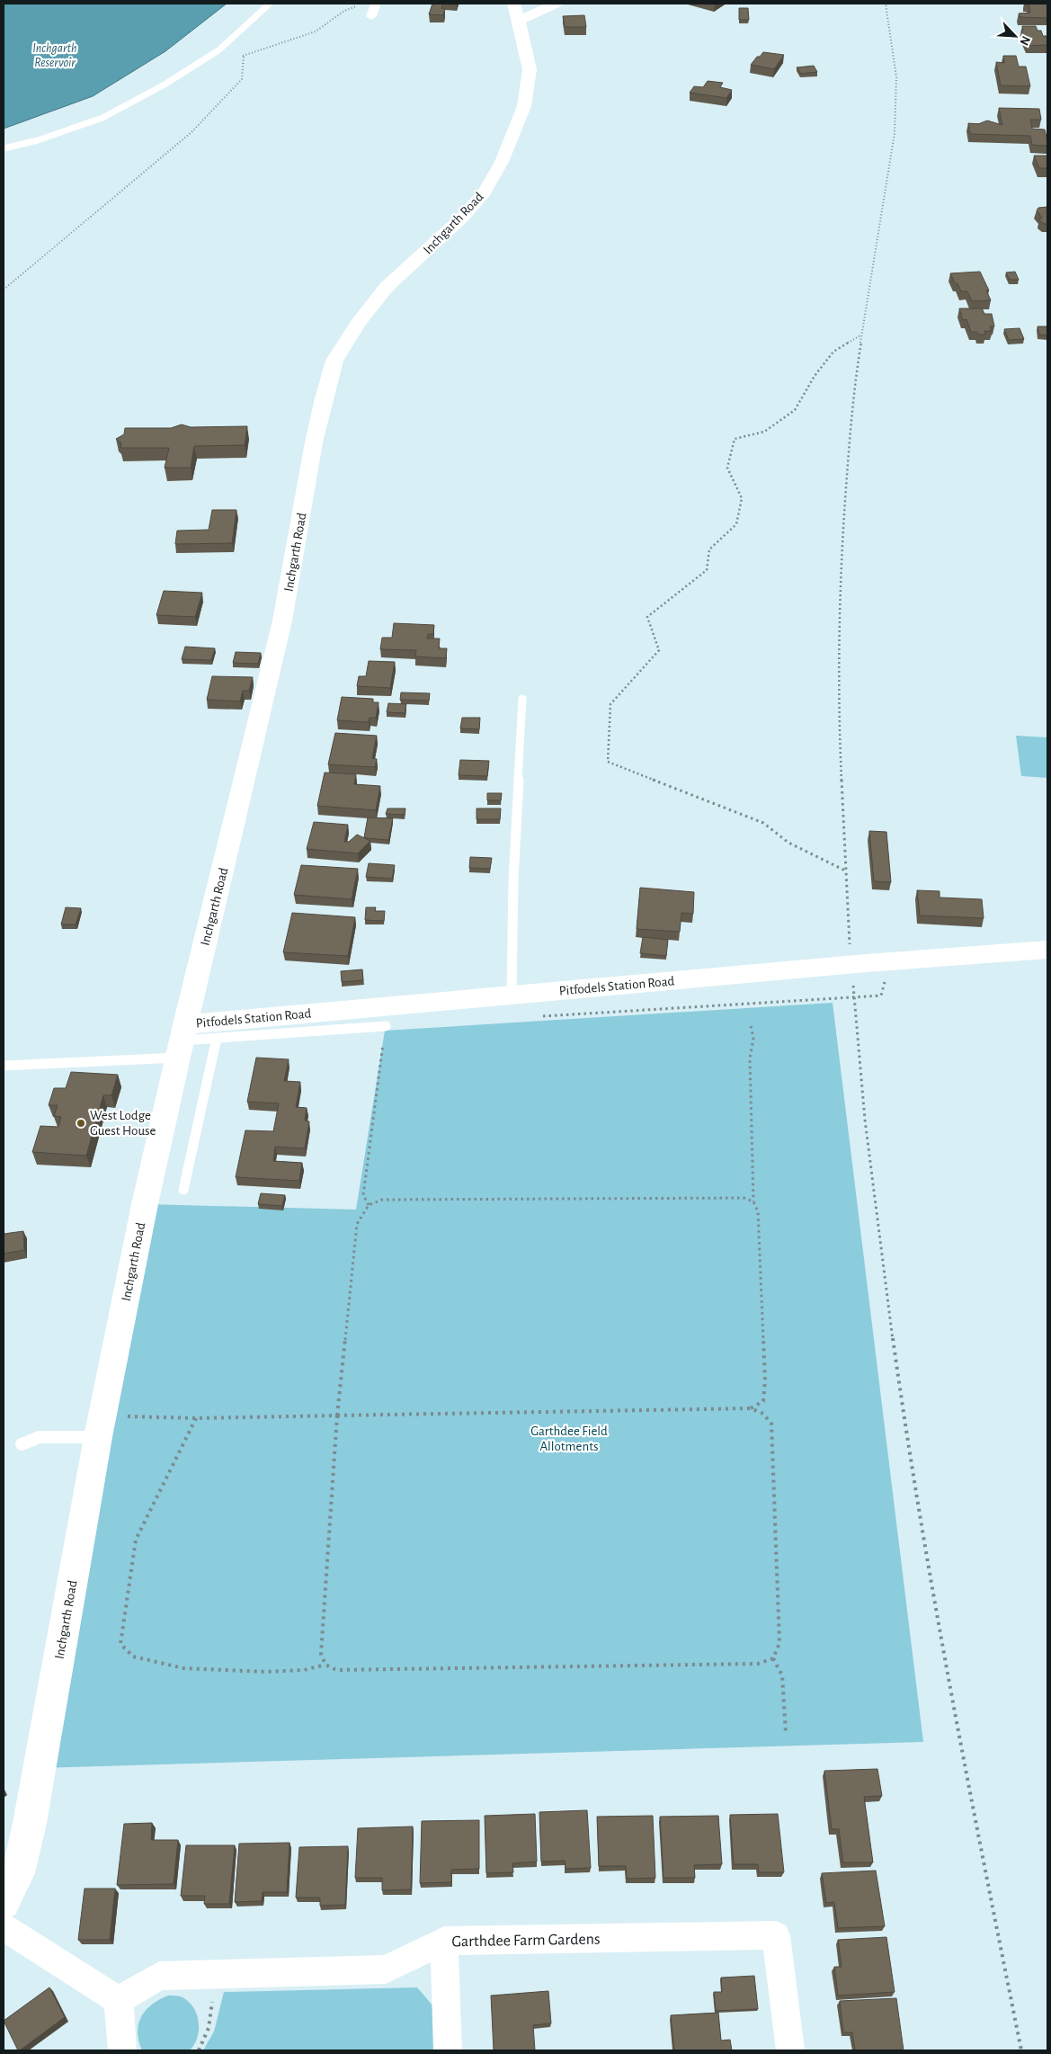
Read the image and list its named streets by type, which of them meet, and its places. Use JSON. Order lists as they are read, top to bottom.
{
  "streets": {
    "street": ["Inchgarth Road", "Pitfodels Station Road", "Garthdee Farm Gardens"]
  },
  "crossings": [
    ["Inchgarth Road", "Pitfodels Station Road"]
  ],
  "water": ["Inchgarth Reservoir"],
  "parks": ["Garthdee Field Allotments"],
  "places": ["West Lodge Guest House"],
  "north": "bottom right"
}
